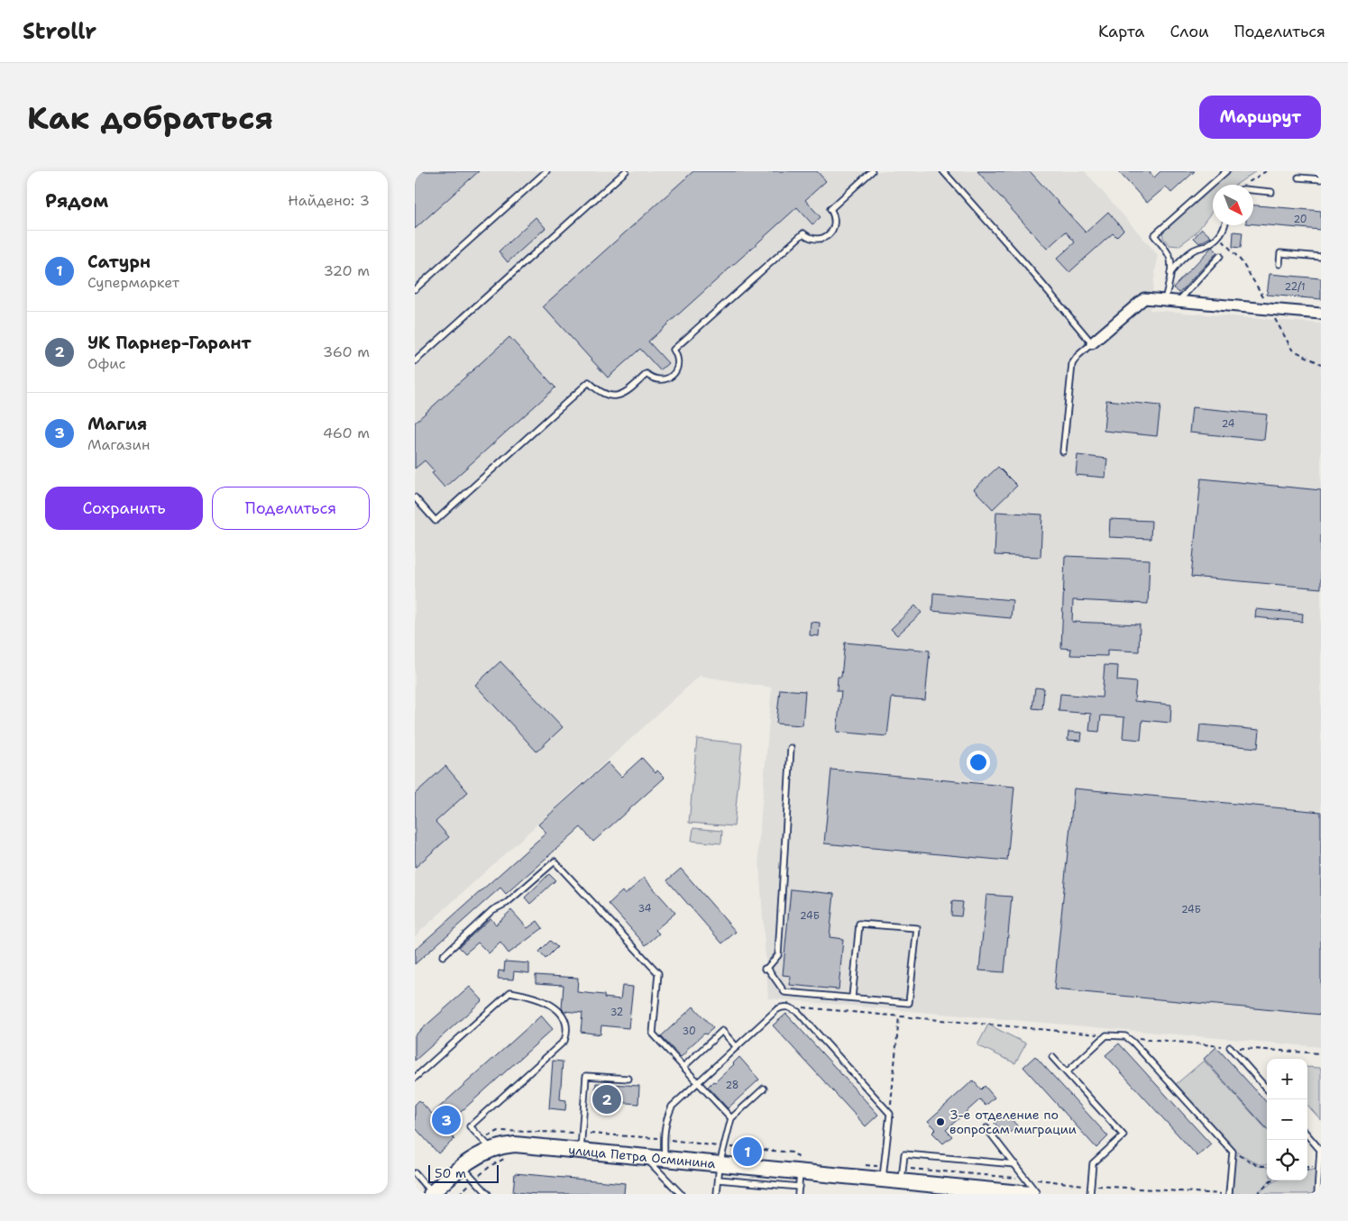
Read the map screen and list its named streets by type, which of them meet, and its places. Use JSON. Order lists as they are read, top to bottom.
{
  "streets": {
    "main road": ["улица Петра Осминина"]
  },
  "places": ["3-е отделение по вопросам миграции"],
  "house_numbers": [
    "20",
    "22/1",
    "24",
    "34",
    "24Б",
    "24Б",
    "32",
    "30",
    "28"
  ],
  "scale_bar": "50 m",
  "north": "bottom right",
  "page": {
    "header": "Strollr",
    "nav": ["Карта", "Слои", "Поделиться"],
    "buttons": [
      "Маршрут",
      ["Сохранить", "Поделиться"]
    ],
    "title": "Как добраться",
    "heading": ["Рядом", "Найдено: 3"],
    "list": [
      {
        "mark": "1",
        "name": "Сатурн",
        "note": "Супермаркет",
        "value": "320 m"
      },
      {
        "mark": "2",
        "name": "УК Парнер-Гарант",
        "note": "Офис",
        "value": "360 m"
      },
      {
        "mark": "3",
        "name": "Магия",
        "note": "Магазин",
        "value": "460 m"
      }
    ],
    "map_buttons": ["+", "−"],
    "pins": ["2", "3", "1"],
    "scale": "50 m"
  }
}
